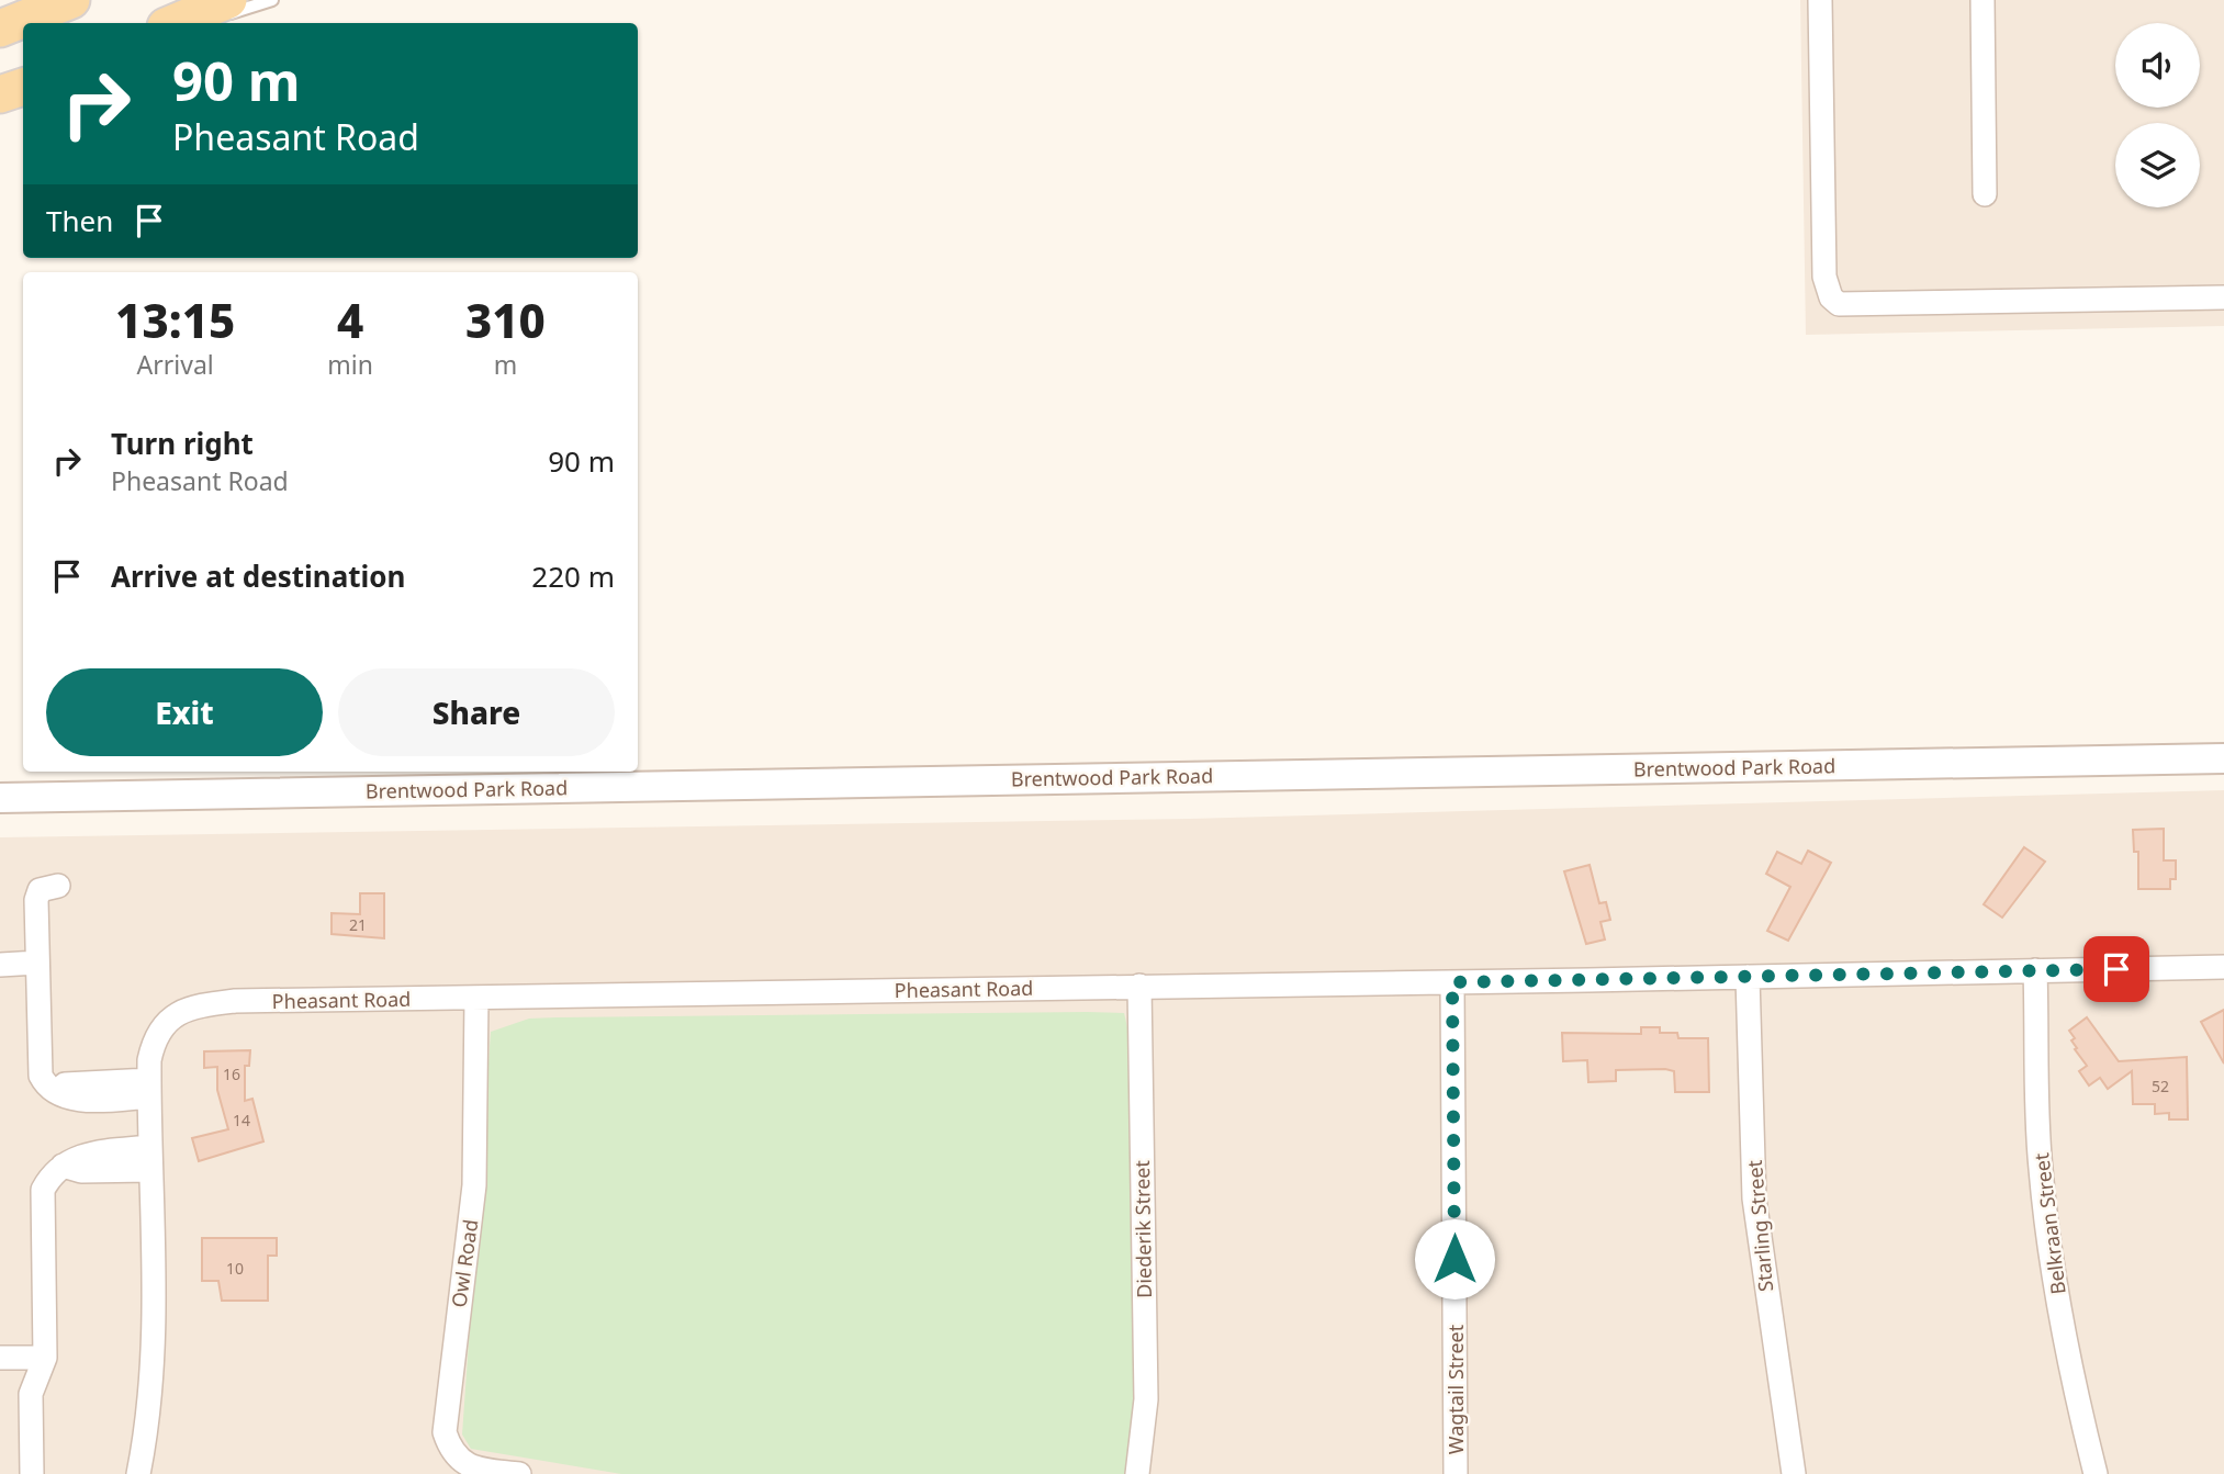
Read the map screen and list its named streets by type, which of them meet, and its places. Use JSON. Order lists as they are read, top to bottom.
{
  "streets": {
    "street": [
      "Brentwood Park Road",
      "Pheasant Road",
      "Belkraan Street",
      "Starling Street",
      "Diederik Street",
      "Owl Road",
      "Wagtail Street"
    ]
  },
  "crossings": [
    ["Pheasant Road", "Belkraan Street"],
    ["Pheasant Road", "Starling Street"],
    ["Pheasant Road", "Diederik Street"],
    ["Pheasant Road", "Owl Road"],
    ["Pheasant Road", "Wagtail Street"]
  ],
  "house_numbers": [
    "21",
    "16",
    "52",
    "14",
    "10"
  ],
  "page": {
    "turn": ["90 m", "Pheasant Road"],
    "then": "Then",
    "eta": [
      "13:15",
      "Arrival",
      "4",
      "min",
      "310",
      "m"
    ],
    "list": [
      {
        "name": "Turn right",
        "note": "Pheasant Road",
        "value": "90 m"
      },
      {
        "name": "Arrive at destination",
        "value": "220 m"
      }
    ],
    "buttons": ["Exit", "Share"]
  }
}
